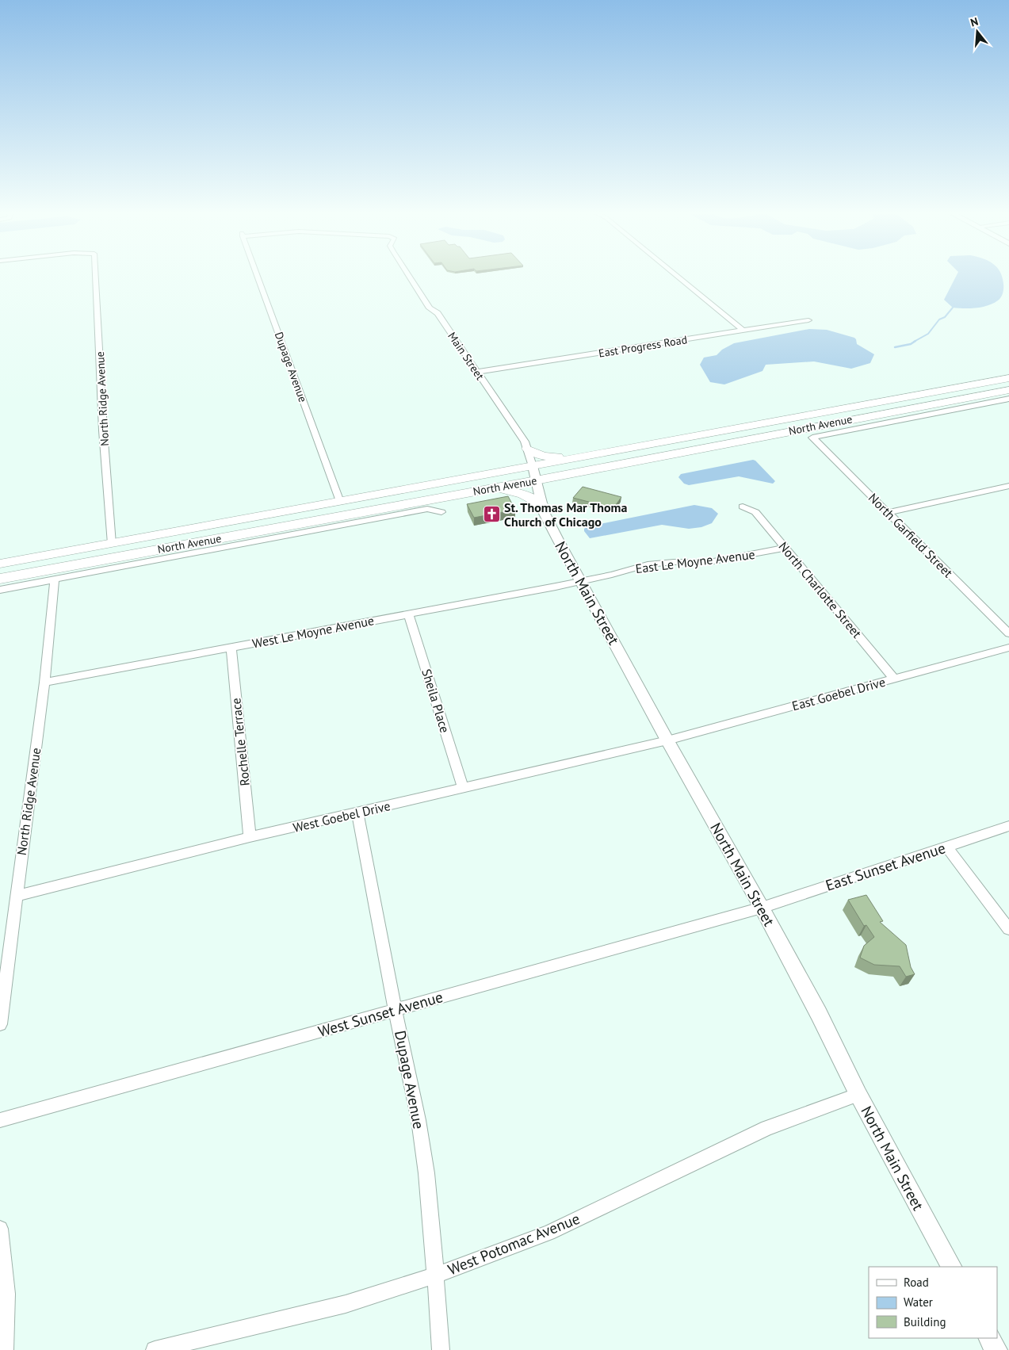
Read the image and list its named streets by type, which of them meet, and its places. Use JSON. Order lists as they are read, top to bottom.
{
  "streets": {
    "main road": ["North Avenue"],
    "street": [
      "East Progress Road",
      "Main Street",
      "Dupage Avenue",
      "North Ridge Avenue",
      "North Garfield Street",
      "East Le Moyne Avenue",
      "North Charlotte Street",
      "North Main Street",
      "West Le Moyne Avenue",
      "East Goebel Drive",
      "Sheila Place",
      "Rochelle Terrace",
      "West Goebel Drive",
      "East Sunset Avenue",
      "West Sunset Avenue",
      "West Potomac Avenue"
    ]
  },
  "crossings": [
    ["East Progress Road", "Main Street"],
    ["Main Street", "North Avenue"],
    ["Main Street", "North Main Street"],
    ["Dupage Avenue", "North Avenue"],
    ["Dupage Avenue", "West Goebel Drive"],
    ["Dupage Avenue", "West Sunset Avenue"],
    ["Dupage Avenue", "West Potomac Avenue"],
    ["North Ridge Avenue", "North Avenue"],
    ["North Ridge Avenue", "West Le Moyne Avenue"],
    ["North Ridge Avenue", "West Goebel Drive"],
    ["North Avenue", "North Garfield Street"],
    ["North Avenue", "North Main Street"],
    ["East Le Moyne Avenue", "North Charlotte Street"],
    ["East Le Moyne Avenue", "North Main Street"],
    ["East Le Moyne Avenue", "West Le Moyne Avenue"],
    ["North Charlotte Street", "East Goebel Drive"],
    ["North Main Street", "West Le Moyne Avenue"],
    ["North Main Street", "East Goebel Drive"],
    ["North Main Street", "West Goebel Drive"],
    ["North Main Street", "East Sunset Avenue"],
    ["North Main Street", "West Sunset Avenue"],
    ["North Main Street", "West Potomac Avenue"],
    ["West Le Moyne Avenue", "Sheila Place"],
    ["West Le Moyne Avenue", "Rochelle Terrace"],
    ["East Goebel Drive", "West Goebel Drive"],
    ["Sheila Place", "West Goebel Drive"],
    ["Rochelle Terrace", "West Goebel Drive"],
    ["East Sunset Avenue", "West Sunset Avenue"]
  ],
  "places": {
    "church": ["St. Thomas Mar Thoma Church of Chicago"]
  },
  "legend": ["Road", "Water", "Building"],
  "north": "top"
}
